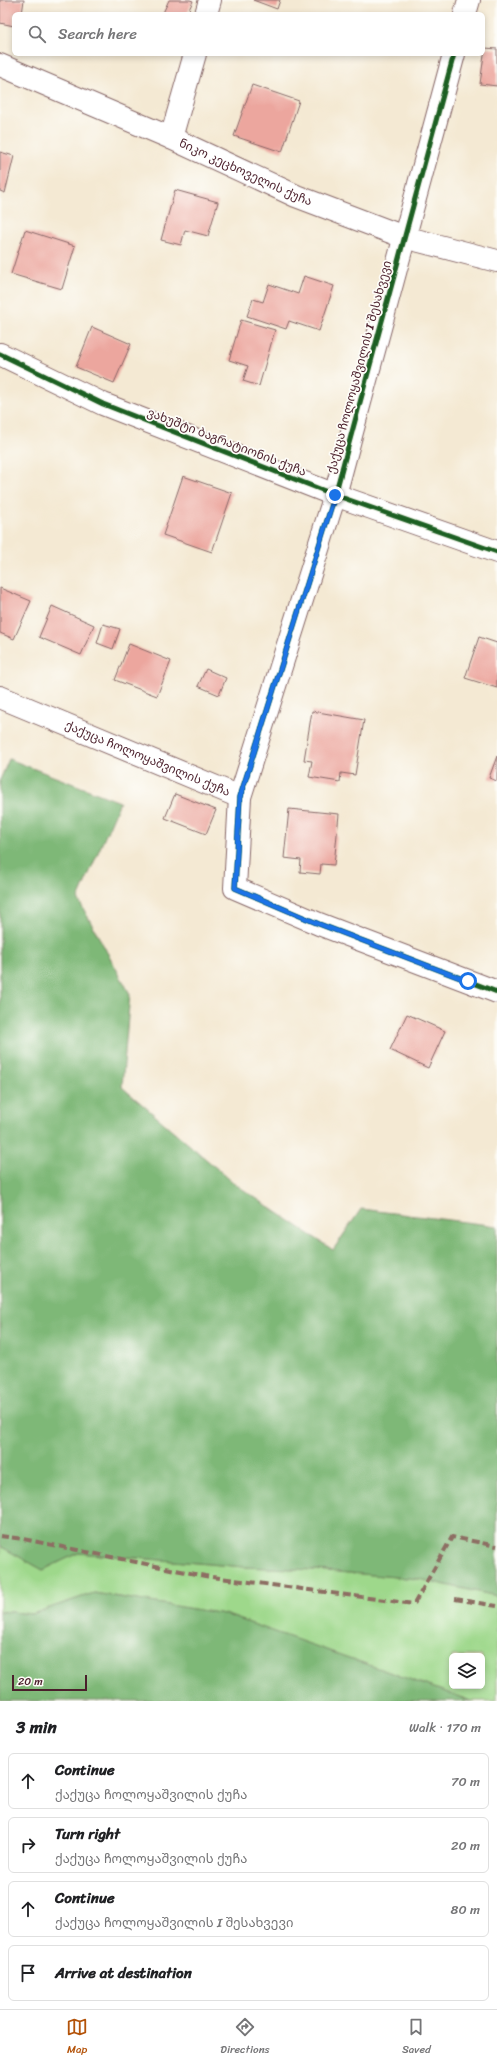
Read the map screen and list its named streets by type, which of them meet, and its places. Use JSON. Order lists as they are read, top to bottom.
{
  "streets": {
    "street": [
      "ნიკო კეცხოველის ქუჩა",
      "ქაქუცა ჩოლოყაშვილის I შესახვევი",
      "ვახუშტი ბაგრატიონის ქუჩა",
      "ქაქუცა ჩოლოყაშვილის ქუჩა"
    ]
  },
  "crossings": [
    ["ნიკო კეცხოველის ქუჩა", "ქაქუცა ჩოლოყაშვილის I შესახვევი"],
    ["ქაქუცა ჩოლოყაშვილის I შესახვევი", "ვახუშტი ბაგრატიონის ქუჩა"],
    ["ქაქუცა ჩოლოყაშვილის I შესახვევი", "ქაქუცა ჩოლოყაშვილის ქუჩა"]
  ],
  "scale_bar": "20 m",
  "page": {
    "search": "Search here",
    "scale": "20 m",
    "heading": ["3 min", "Walk · 170 m"],
    "list": [
      ["Continue", "ქაქუცა ჩოლოყაშვილის ქუჩა", "70 m"],
      ["Turn right", "ქაქუცა ჩოლოყაშვილის ქუჩა", "20 m"],
      ["Continue", "ქაქუცა ჩოლოყაშვილის I შესახვევი", "80 m"],
      "Arrive at destination"
    ],
    "nav": ["Map", "Directions", "Saved"]
  }
}
